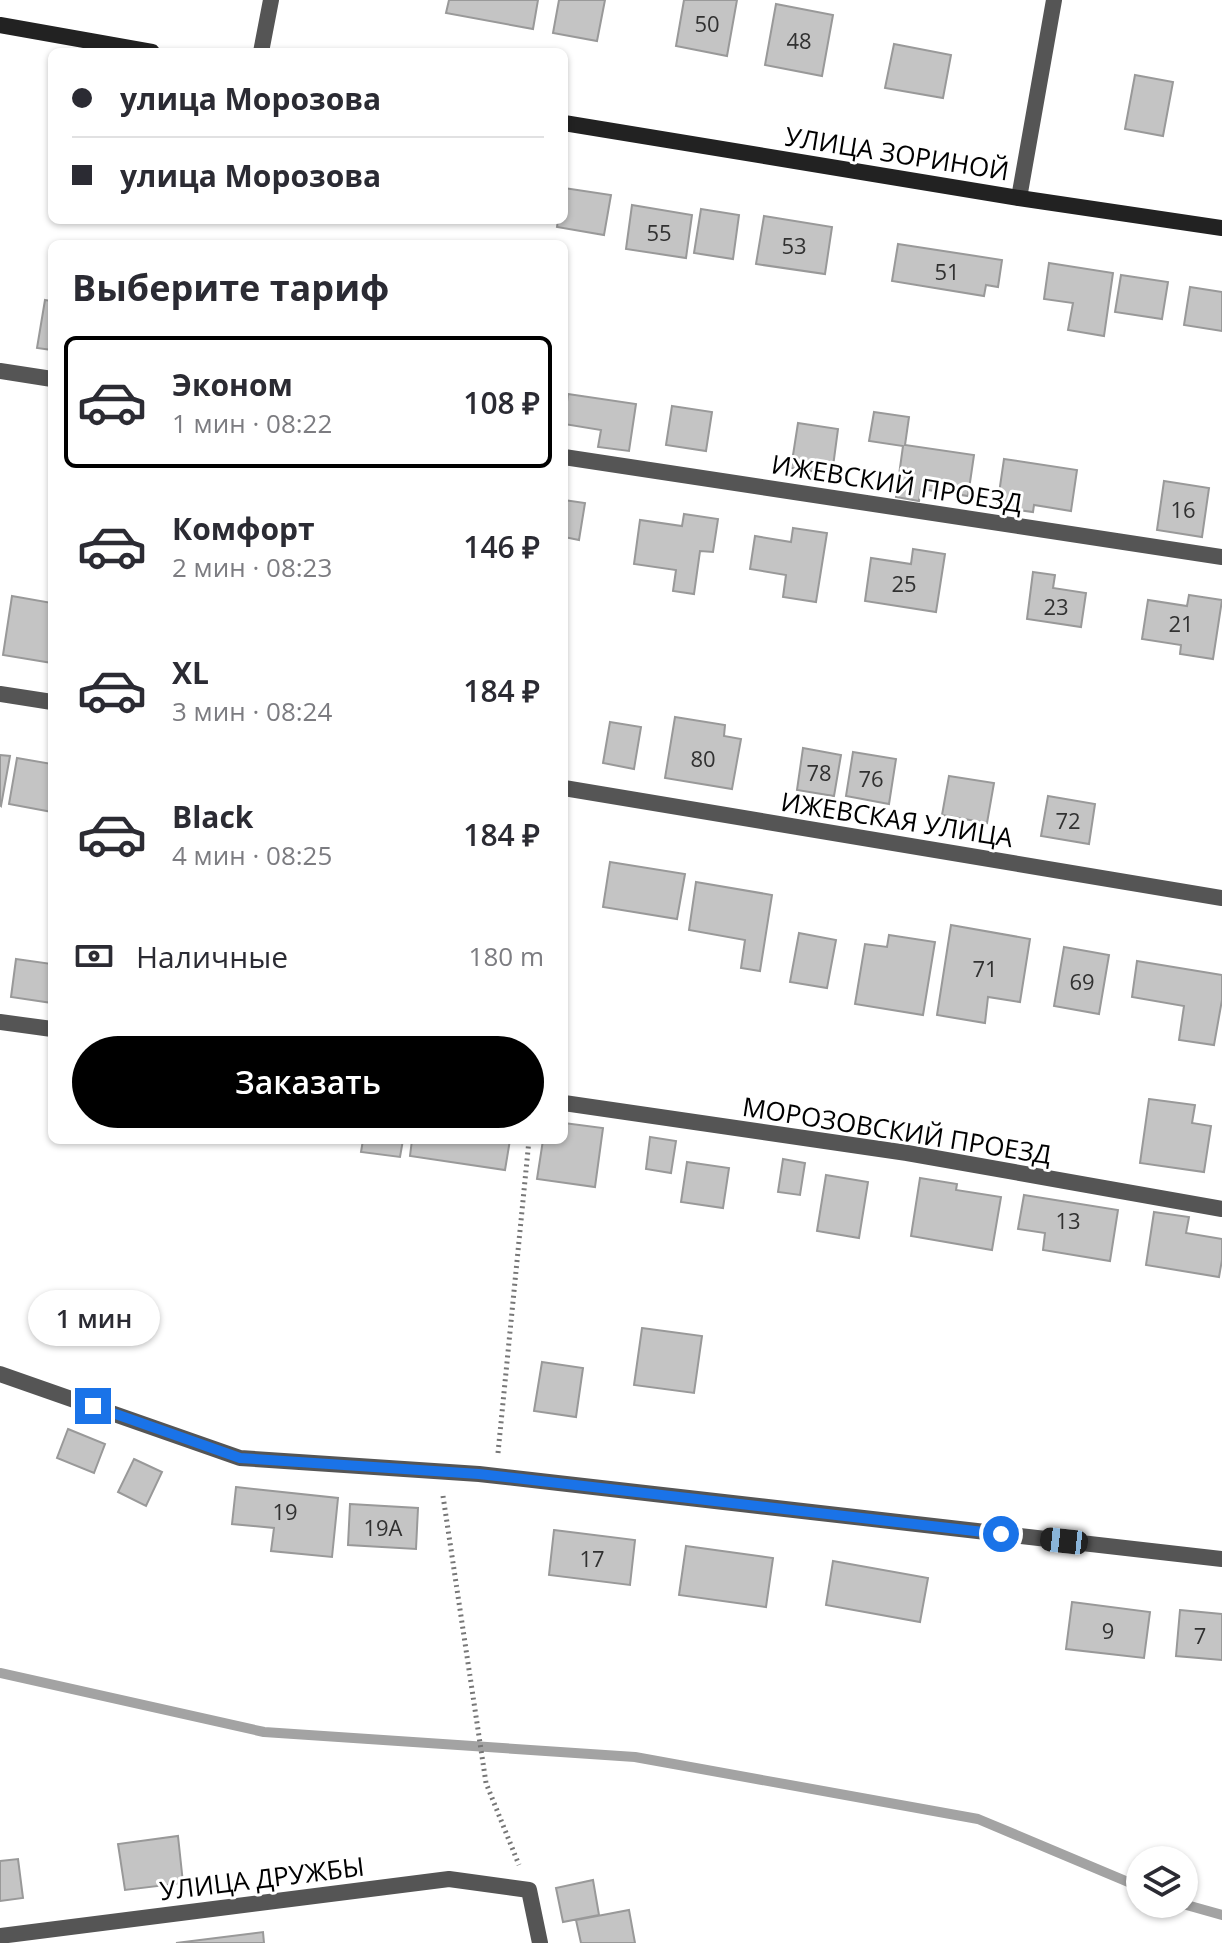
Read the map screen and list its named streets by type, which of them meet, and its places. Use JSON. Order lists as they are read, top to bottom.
{
  "streets": {
    "main road": ["УЛИЦА ЗОРИНОЙ"],
    "street": [
      "ИЖЕВСКИЙ ПРОЕЗД",
      "ИЖЕВСКАЯ УЛИЦА",
      "МОРОЗОВСКИЙ ПРОЕЗД",
      "УЛИЦА ДРУЖБЫ"
    ]
  },
  "house_numbers": [
    "50",
    "48",
    "55",
    "53",
    "51",
    "16",
    "25",
    "23",
    "21",
    "80",
    "78",
    "76",
    "72",
    "71",
    "69",
    "13",
    "19",
    "19А",
    "17",
    "9",
    "7"
  ],
  "page": {
    "banner": ["улица Морозова", "улица Морозова"],
    "heading": "Выберите тариф",
    "list": [
      {
        "name": "Эконом",
        "note": "1 мин · 08:22",
        "value": "108 ₽"
      },
      {
        "name": "Комфорт",
        "note": "2 мин · 08:23",
        "value": "146 ₽"
      },
      {
        "name": "XL",
        "note": "3 мин · 08:24",
        "value": "184 ₽"
      },
      {
        "name": "Black",
        "note": "4 мин · 08:25",
        "value": "184 ₽"
      }
    ],
    "pay": ["Наличные", "180 m"],
    "buttons": "Заказать",
    "bubble": "1 мин"
  }
}
